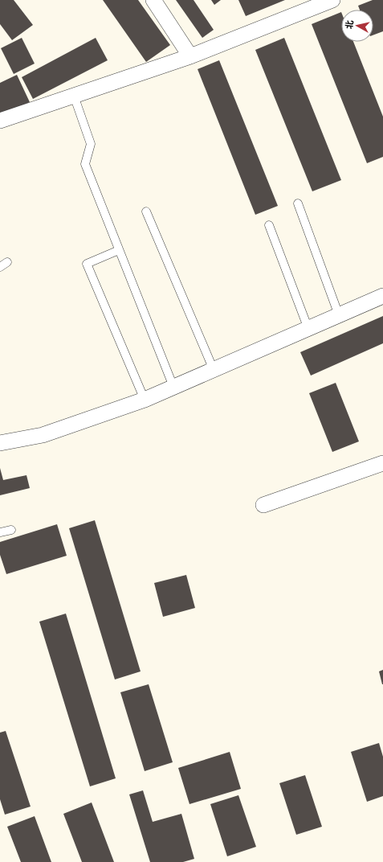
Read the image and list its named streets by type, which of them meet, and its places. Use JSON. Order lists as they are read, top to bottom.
{
  "north": "left"
}
